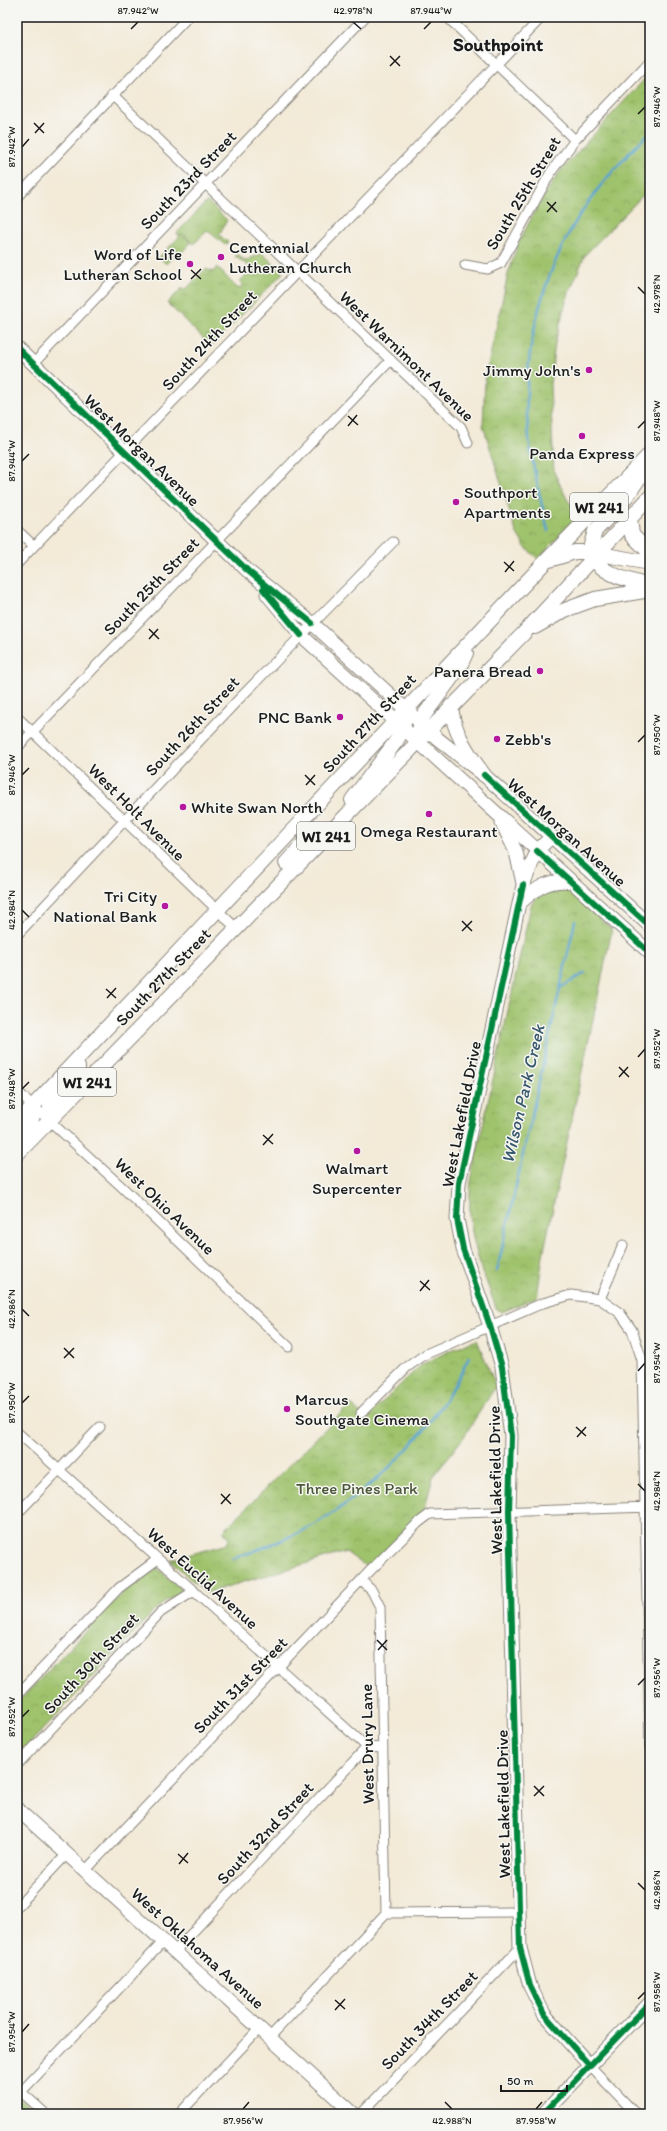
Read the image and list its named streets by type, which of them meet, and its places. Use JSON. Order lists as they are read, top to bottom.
{
  "streets": {
    "main road": ["WI 241", "South 27th Street"],
    "street": [
      "South 23rd Street",
      "South 25th Street",
      "South 24th Street",
      "West Warnimont Avenue",
      "West Morgan Avenue",
      "South 26th Street",
      "West Holt Avenue",
      "West Lakefield Drive",
      "West Ohio Avenue",
      "West Euclid Avenue",
      "South 30th Street",
      "South 31st Street",
      "West Drury Lane",
      "South 32nd Street",
      "West Oklahoma Avenue",
      "South 34th Street"
    ]
  },
  "crossings": [
    ["South 23rd Street", "West Warnimont Avenue"],
    ["South 23rd Street", "West Morgan Avenue"],
    ["South 25th Street", "West Warnimont Avenue"],
    ["South 25th Street", "West Morgan Avenue"],
    ["South 25th Street", "West Holt Avenue"],
    ["South 24th Street", "West Warnimont Avenue"],
    ["South 24th Street", "West Morgan Avenue"],
    ["West Morgan Avenue", "WI 241"],
    ["West Morgan Avenue", "South 27th Street"],
    ["West Morgan Avenue", "South 26th Street"],
    ["West Morgan Avenue", "West Lakefield Drive"],
    ["South 27th Street", "West Holt Avenue"],
    ["South 27th Street", "West Ohio Avenue"],
    ["South 26th Street", "West Holt Avenue"],
    ["West Lakefield Drive", "South 31st Street"],
    ["West Lakefield Drive", "South 34th Street"],
    ["West Euclid Avenue", "South 30th Street"],
    ["West Euclid Avenue", "South 31st Street"],
    ["West Euclid Avenue", "South 32nd Street"],
    ["South 31st Street", "West Drury Lane"],
    ["South 31st Street", "West Oklahoma Avenue"],
    ["South 32nd Street", "West Oklahoma Avenue"]
  ],
  "districts": ["Southpoint"],
  "water": ["Wilson Park Creek"],
  "parks": ["Three Pines Park"],
  "places": [
    "Centennial Lutheran Church",
    "Word of Life Lutheran School",
    "Jimmy John's",
    "Panda Express",
    "Southport Apartments",
    "Panera Bread",
    "PNC Bank",
    "Zebb's",
    "White Swan North",
    "Omega Restaurant",
    "Tri City National Bank",
    "Walmart Supercenter",
    "Marcus Southgate Cinema"
  ],
  "scale_bar": "50 m",
  "coordinates": [
    "87.942°W",
    "42.978°N",
    "87.944°W",
    "87.946°W",
    "87.948°W",
    "87.950°W",
    "42.984°N",
    "87.952°W",
    "42.986°N",
    "87.954°W",
    "87.956°W",
    "87.958°W",
    "42.988°N"
  ]
}
